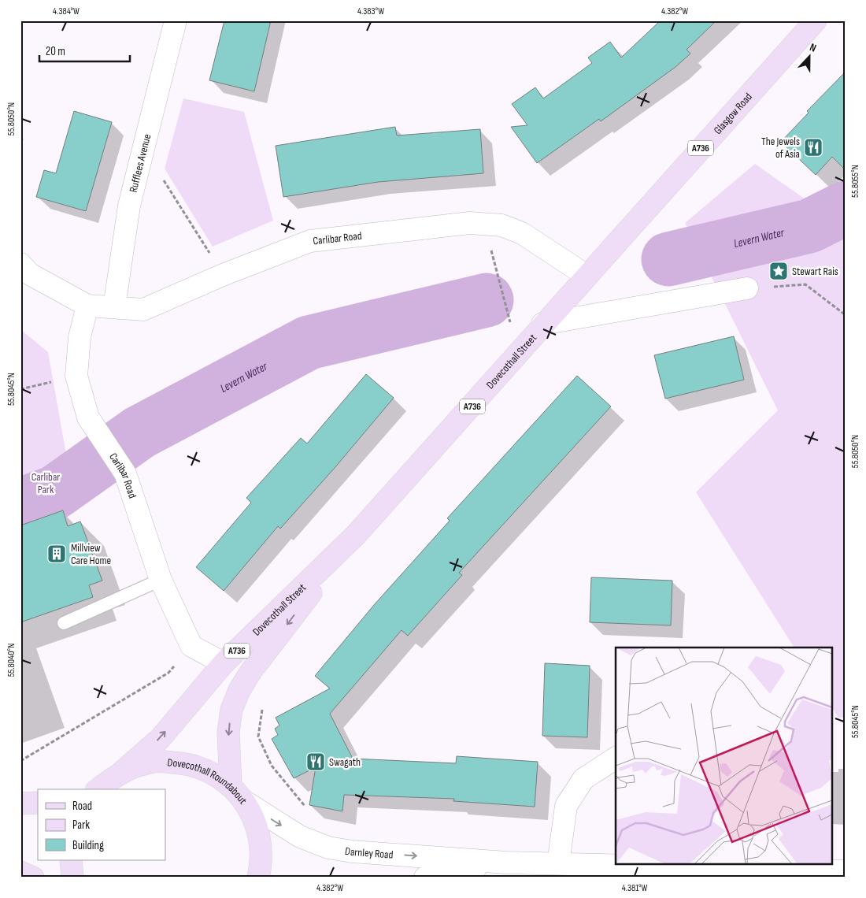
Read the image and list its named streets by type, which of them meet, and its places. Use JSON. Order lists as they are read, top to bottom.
{
  "streets": {
    "main road": [
      "Glasgow Road",
      "A736",
      "Dovecothall Street",
      "Dovecothall Roundabout"
    ],
    "street": ["Rufflees Avenue", "Carlibar Road", "Darnley Road"]
  },
  "crossings": [
    ["Glasgow Road", "Carlibar Road"],
    ["Glasgow Road", "Dovecothall Street"],
    ["Rufflees Avenue", "Carlibar Road"],
    ["Carlibar Road", "Dovecothall Street"],
    ["Dovecothall Street", "Dovecothall Roundabout"],
    ["Dovecothall Street", "Darnley Road"],
    ["Dovecothall Roundabout", "Darnley Road"]
  ],
  "one_way": ["Darnley Road"],
  "water": ["Levern Water"],
  "parks": ["Carlibar Park"],
  "places": {
    "restaurant": ["The Jewels of Asia", "Swagath"],
    "place": ["Stewart Rais"],
    "building": ["Millview Care Home"]
  },
  "legend": ["Road", "Park", "Building"],
  "scale_bar": "20 m",
  "north": "top",
  "coordinates": [
    "4.384°W",
    "4.383°W",
    "4.382°W",
    "55.8050°N",
    "55.8055°N",
    "55.8045°N",
    "55.8040°N",
    "4.381°W"
  ]
}
